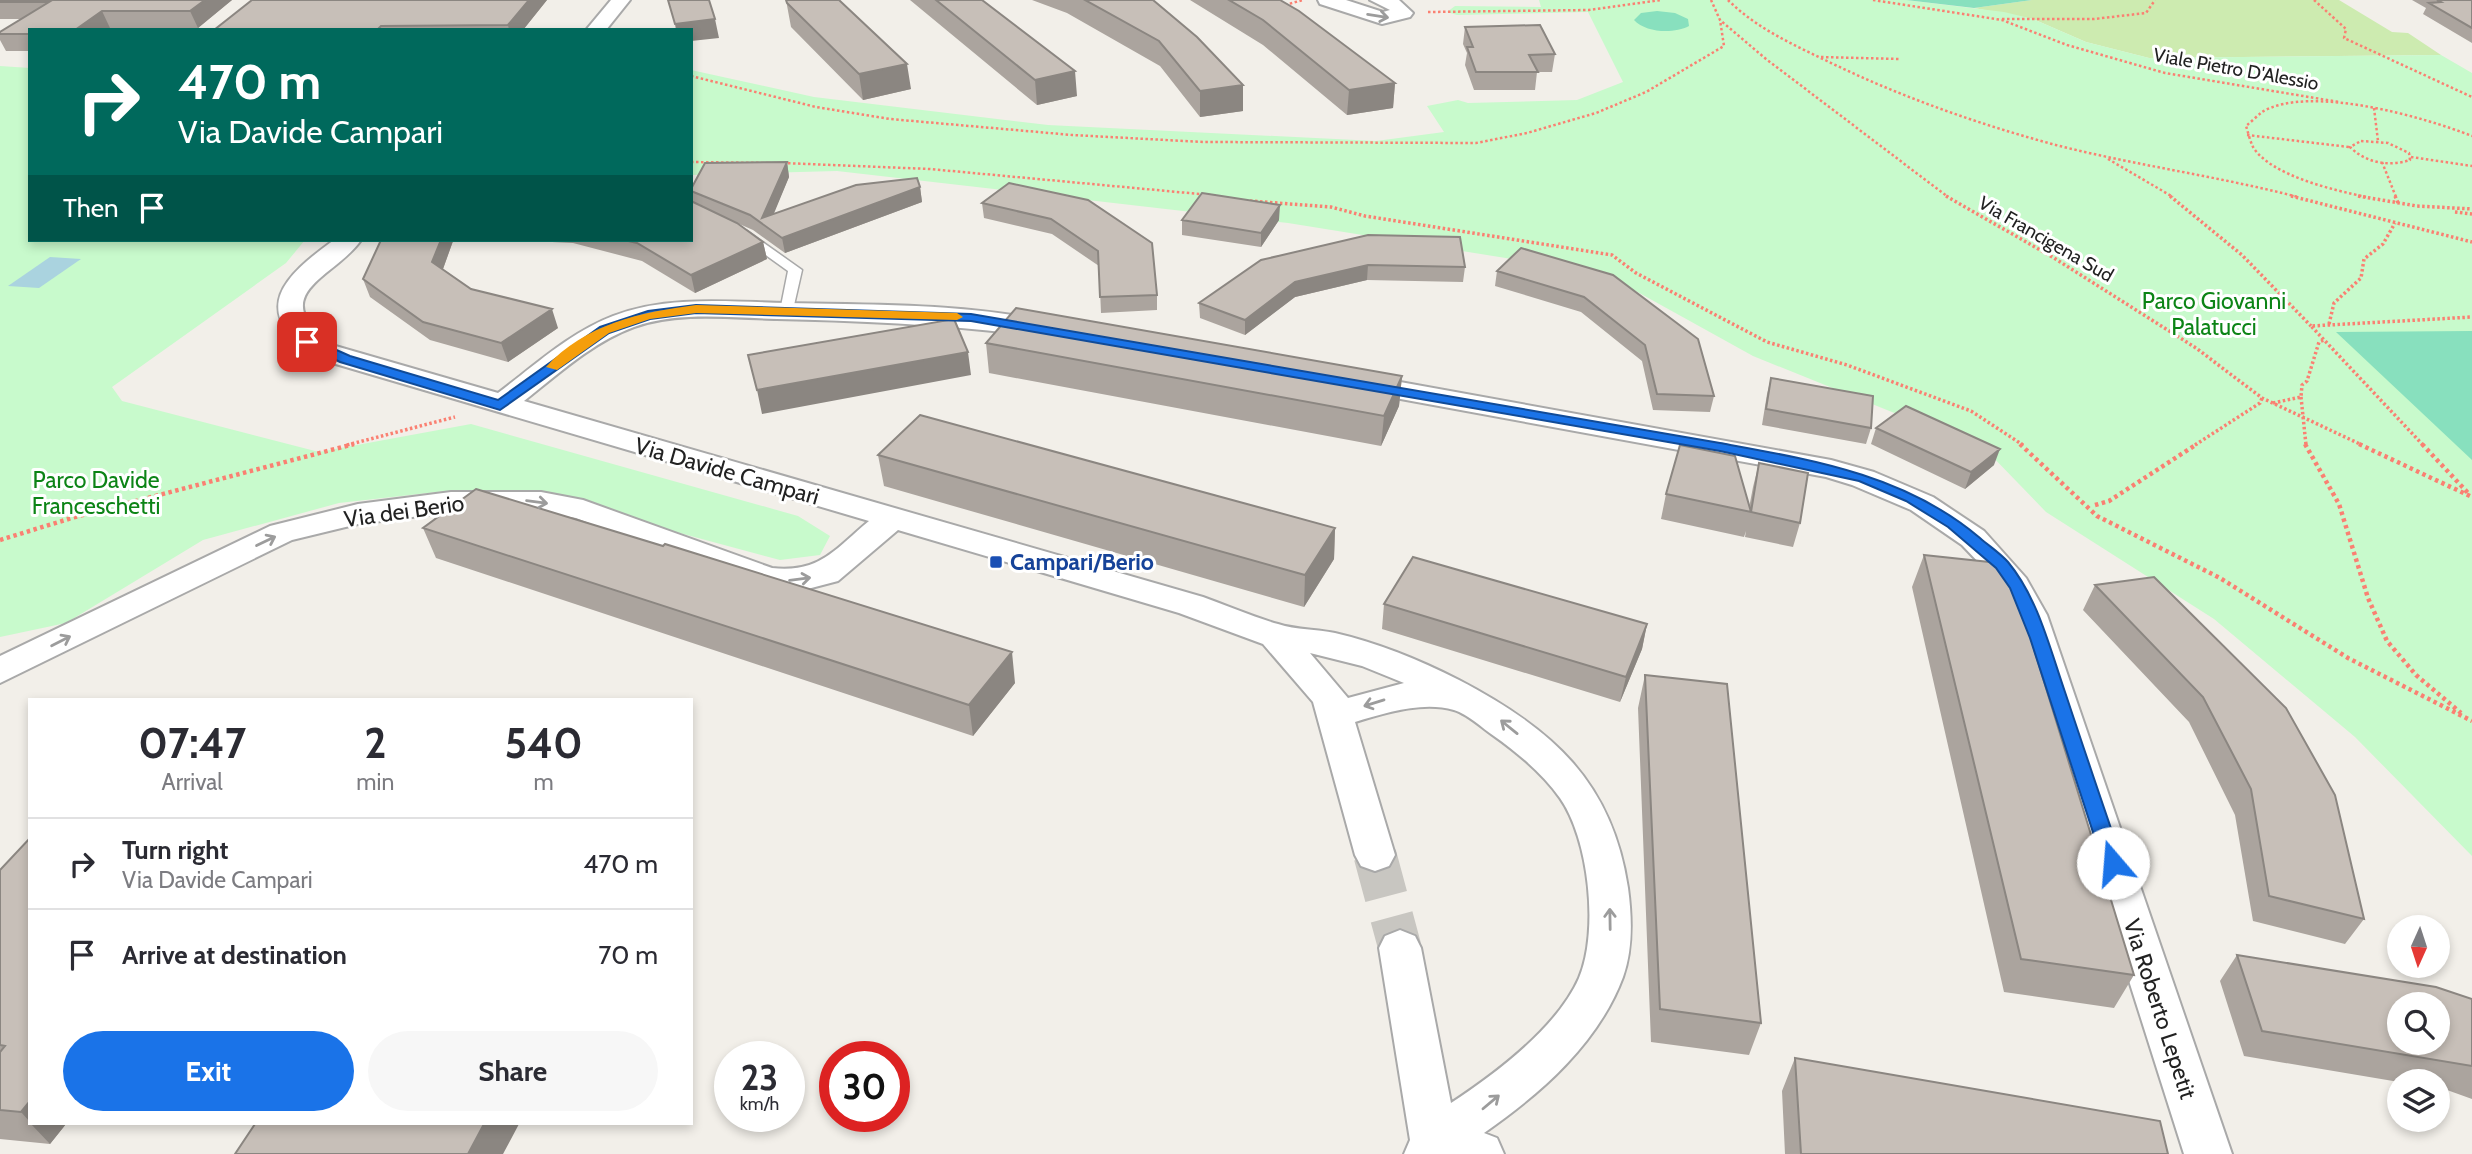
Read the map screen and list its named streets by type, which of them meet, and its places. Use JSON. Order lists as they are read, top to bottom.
{
  "streets": {
    "street": ["Via Davide Campari", "Via dei Berio", "Via Roberto Lepetit"],
    "path": ["Viale Pietro D'Alessio", "Via Francigena Sud"]
  },
  "crossings": [
    ["Via Davide Campari", "Via dei Berio"]
  ],
  "one_way": ["Via dei Berio"],
  "parks": ["Parco Giovanni Palatucci", "Parco Davide Franceschetti"],
  "places": {
    "transit": ["Campari/Berio"]
  },
  "north": "bottom",
  "page": {
    "turn": ["470 m", "Via Davide Campari"],
    "then": "Then",
    "eta": [
      "07:47",
      "Arrival",
      "2",
      "min",
      "540",
      "m"
    ],
    "list": [
      {
        "name": "Turn right",
        "note": "Via Davide Campari",
        "value": "470 m"
      },
      {
        "name": "Arrive at destination",
        "value": "70 m"
      }
    ],
    "buttons": ["Exit", "Share"],
    "speed": "23 km/h",
    "limit": "30"
  }
}
